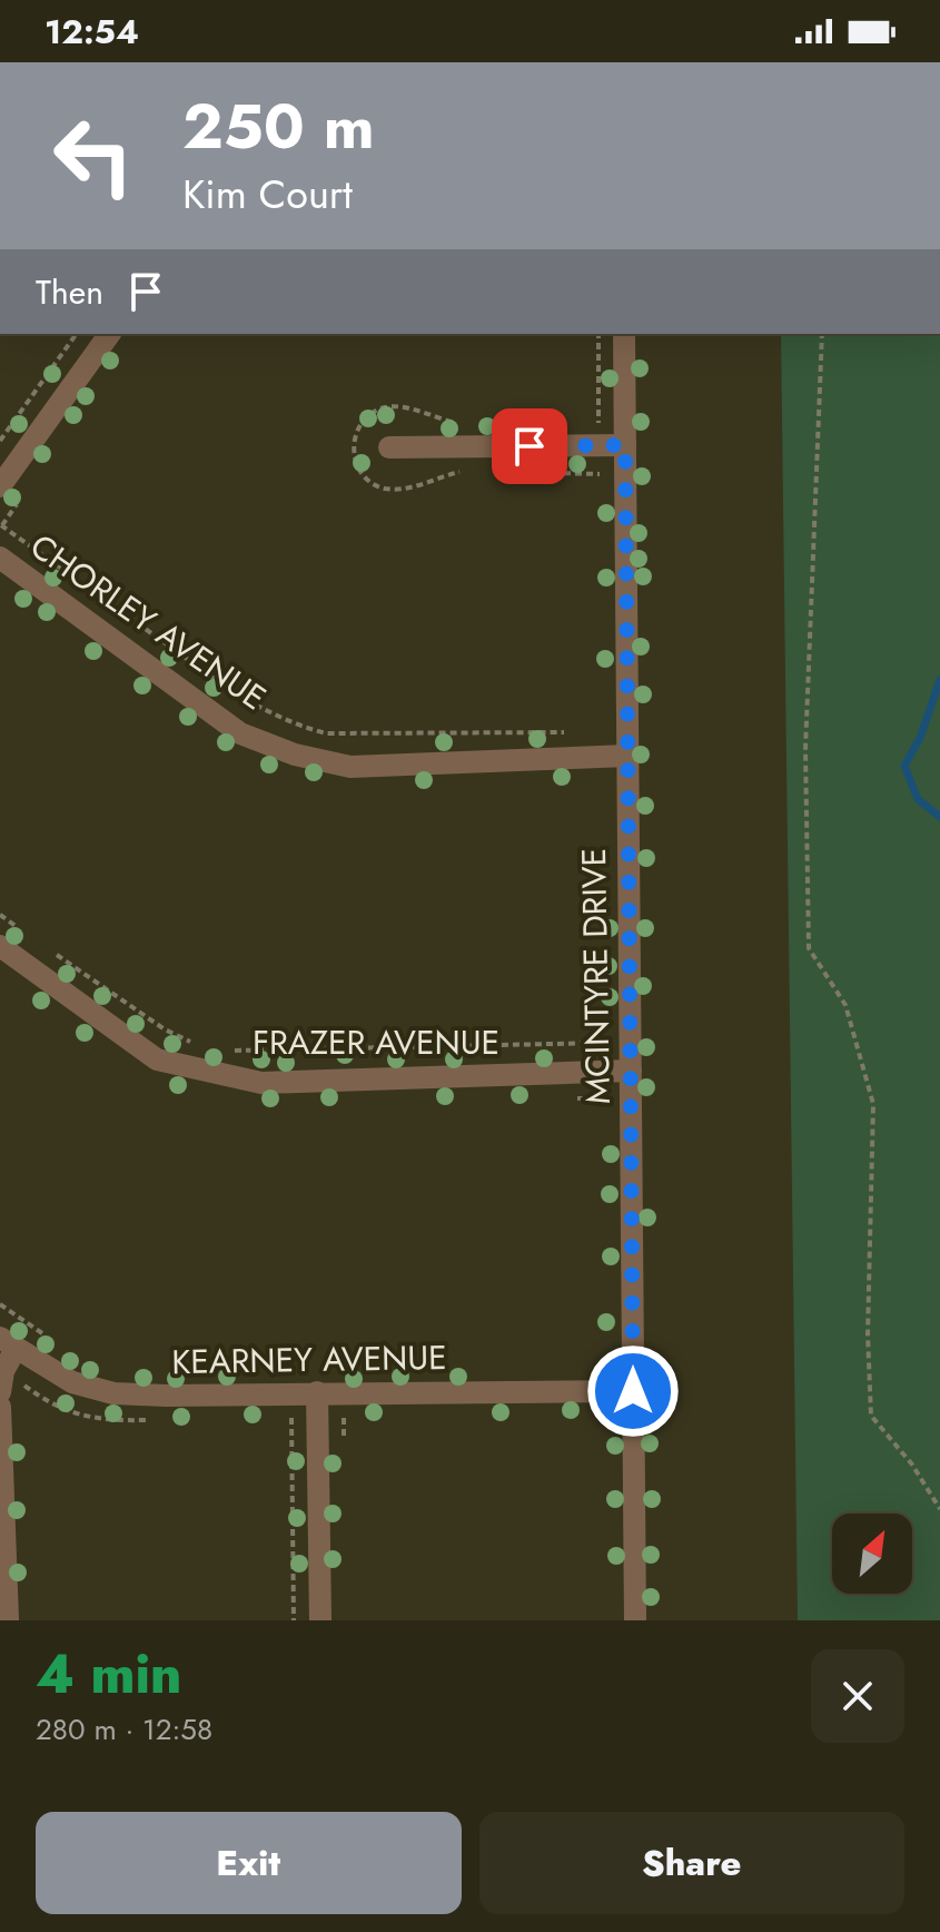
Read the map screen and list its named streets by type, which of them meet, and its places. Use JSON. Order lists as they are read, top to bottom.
{
  "streets": {
    "street": [
      "CHORLEY AVENUE",
      "MCINTYRE DRIVE",
      "FRAZER AVENUE",
      "KEARNEY AVENUE"
    ]
  },
  "crossings": [
    ["CHORLEY AVENUE", "MCINTYRE DRIVE"],
    ["MCINTYRE DRIVE", "FRAZER AVENUE"],
    ["MCINTYRE DRIVE", "KEARNEY AVENUE"]
  ],
  "north": "top right",
  "page": {
    "status": "12:54",
    "turn": ["250 m", "Kim Court"],
    "then": "Then",
    "heading": ["4 min", "280 m · 12:58"],
    "buttons": ["Exit", "Share"]
  }
}
